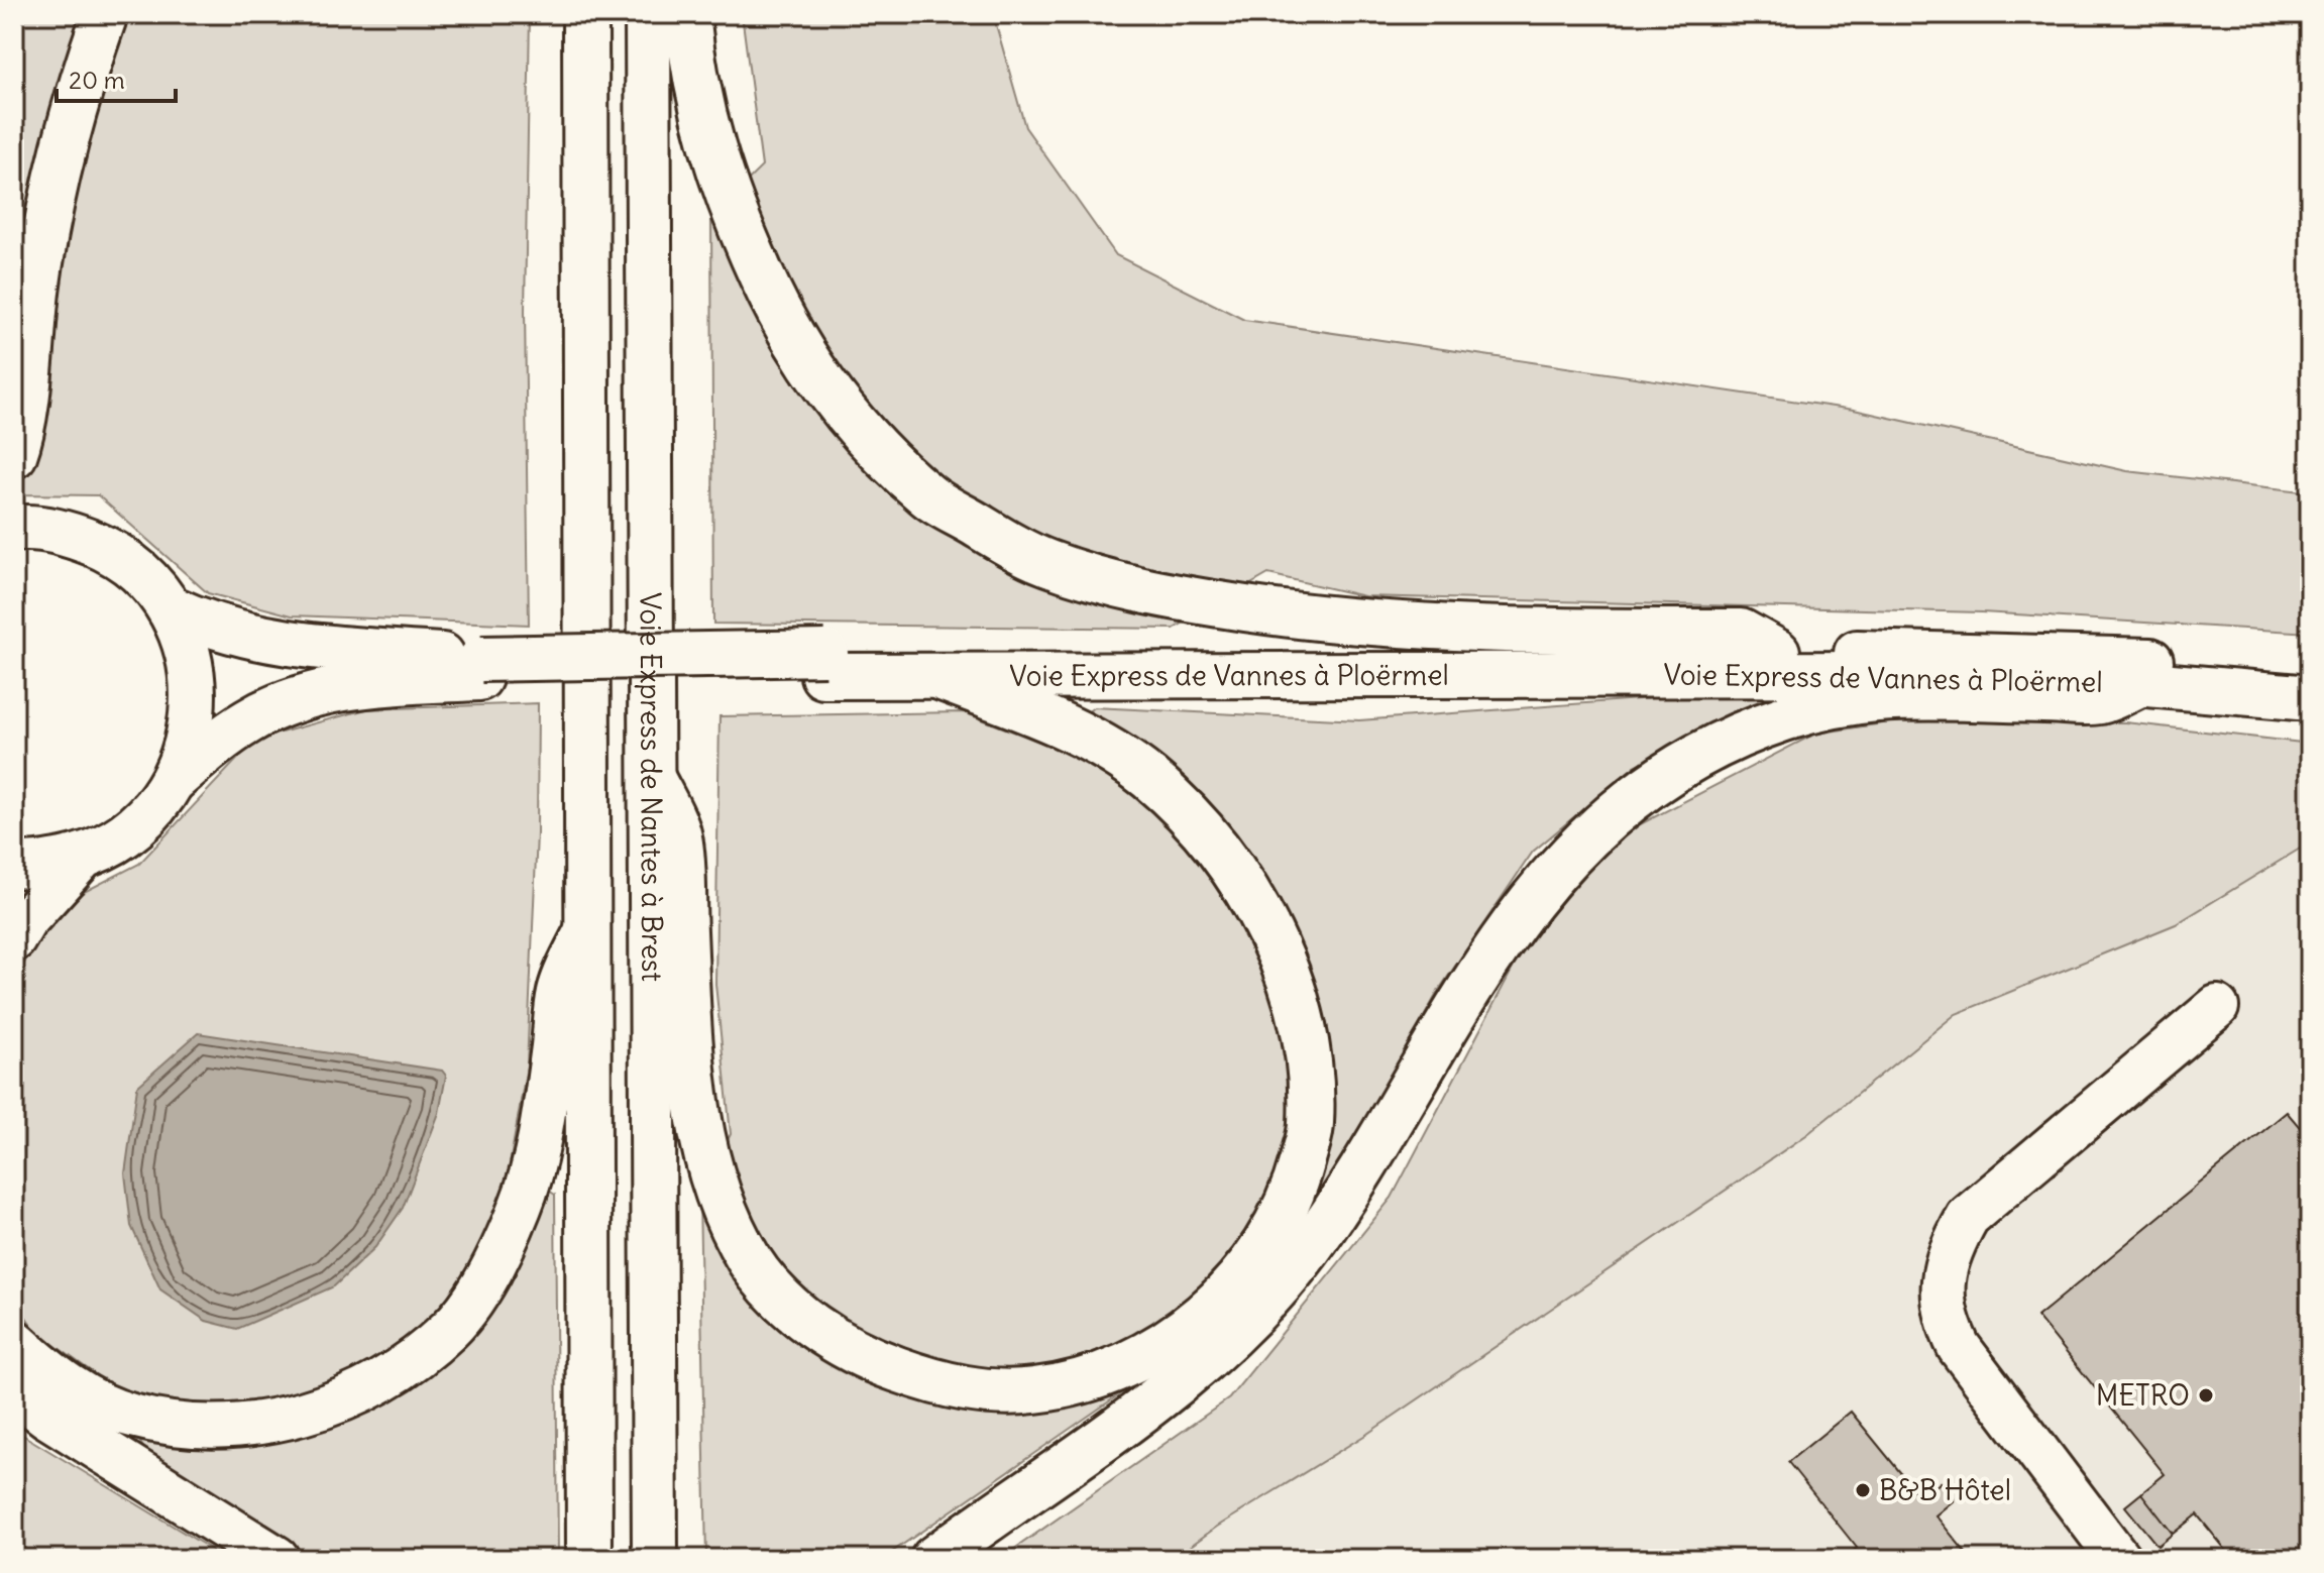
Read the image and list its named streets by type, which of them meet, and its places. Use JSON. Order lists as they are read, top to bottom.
{
  "streets": {
    "highway": ["Voie Express de Vannes à Ploërmel", "Voie Express de Nantes à Brest"]
  },
  "places": ["METRO", "B&B Hôtel"],
  "scale_bar": "20 m"
}
